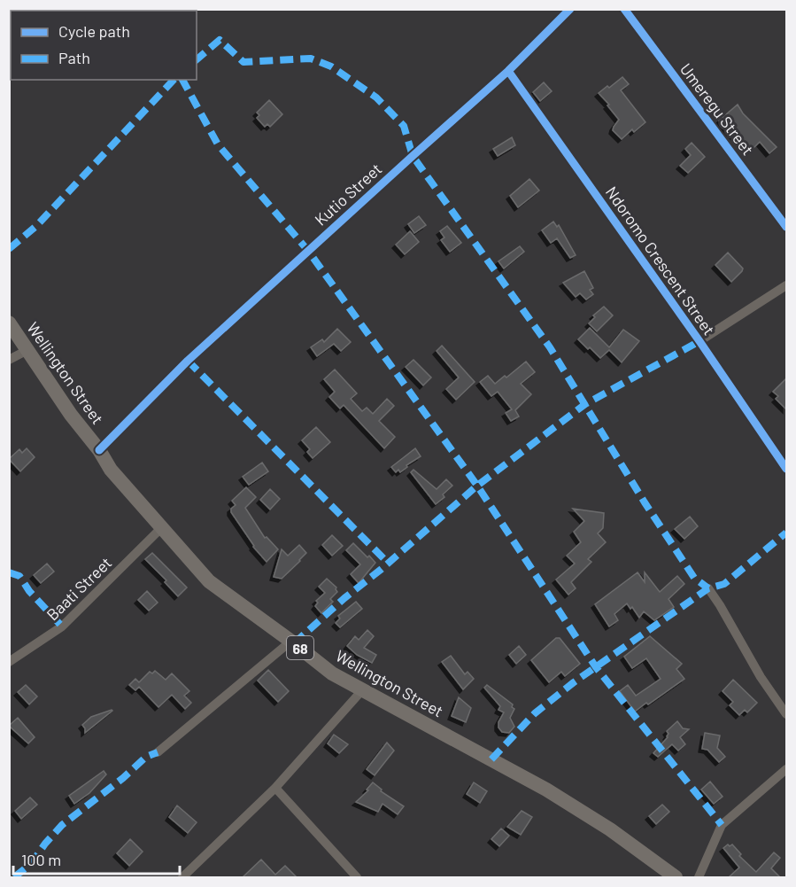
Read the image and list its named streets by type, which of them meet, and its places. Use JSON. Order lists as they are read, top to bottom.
{
  "streets": {
    "main road": ["Wellington Street", "68"],
    "street": [
      "Umeregu Street",
      "Kutio Street",
      "Ndoromo Crescent Street",
      "Baati Street"
    ]
  },
  "crossings": [
    ["Kutio Street", "Ndoromo Crescent Street"],
    ["Kutio Street", "Wellington Street"],
    ["Wellington Street", "Baati Street"]
  ],
  "legend": ["Cycle path", "Path"],
  "scale_bar": "100 m"
}
